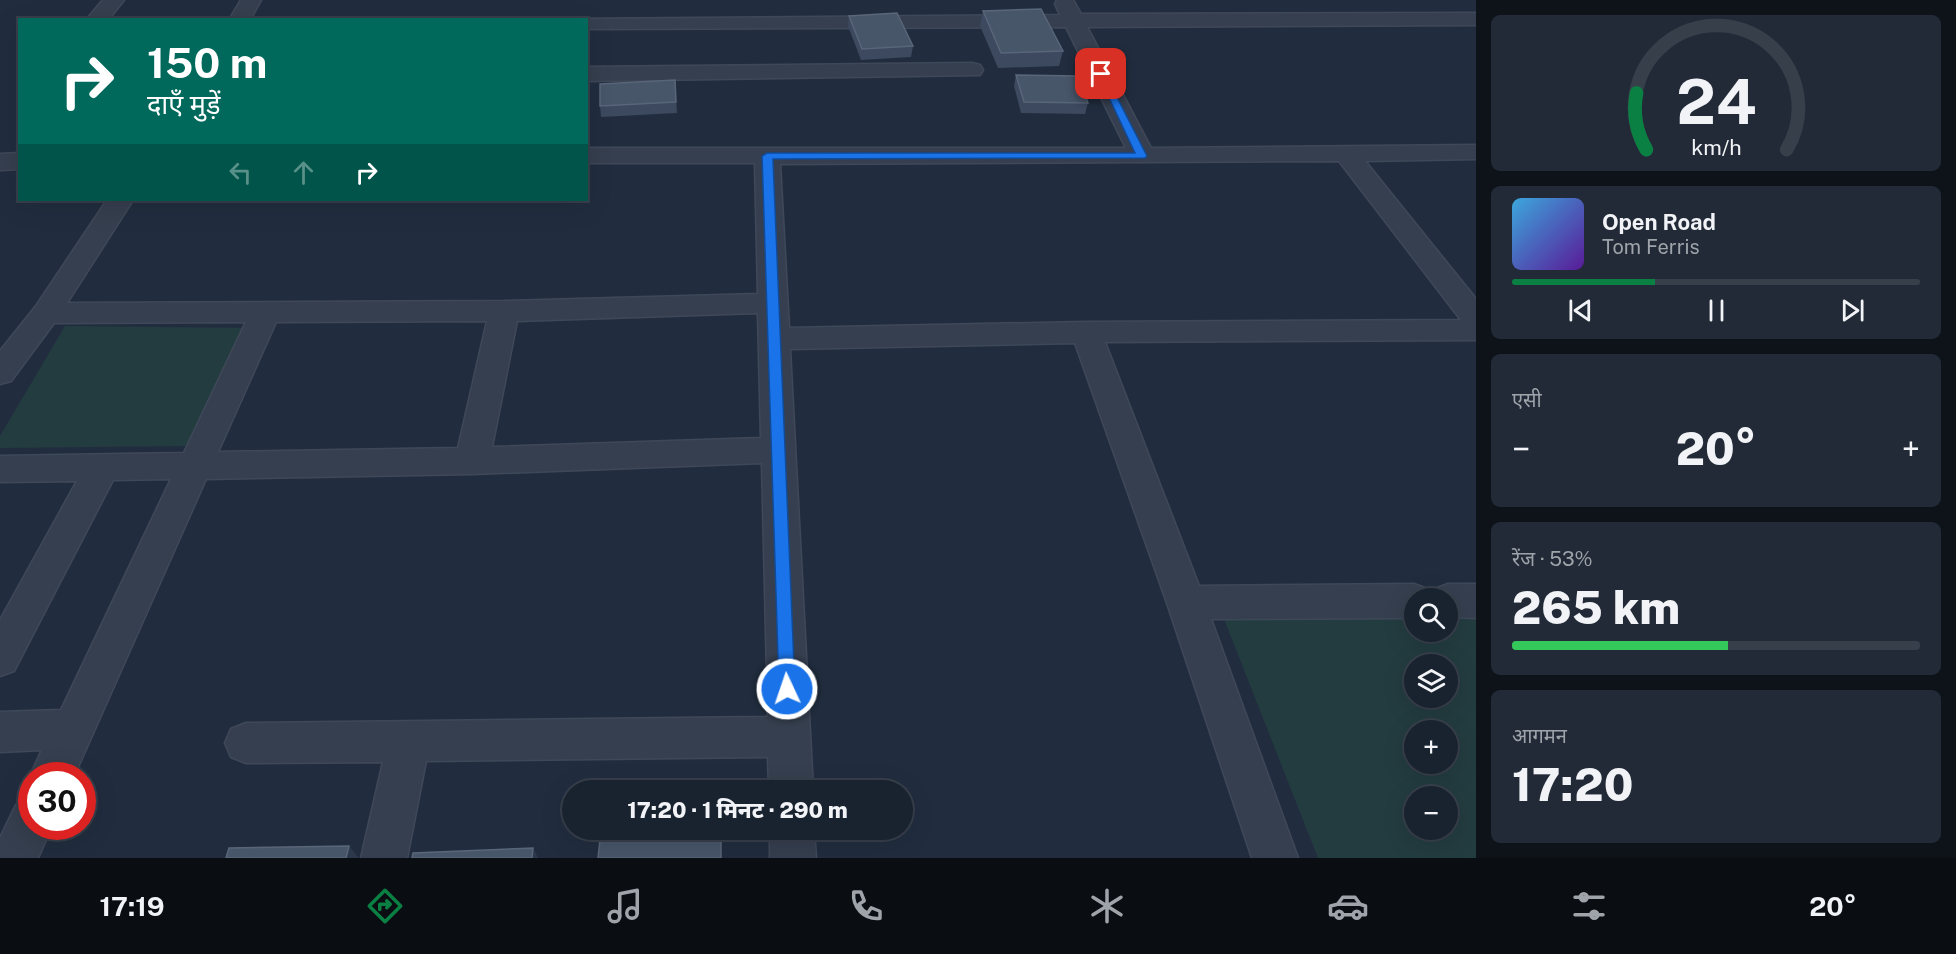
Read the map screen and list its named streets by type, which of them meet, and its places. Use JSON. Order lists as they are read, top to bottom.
{
  "page": {
    "turn": ["150 m", "दाएँ मुड़ें"],
    "song": ["Open Road", "Tom Ferris"],
    "tile": [
      "एसी",
      ["रेंज · 53%", "265 km"],
      ["आगमन", "17:20"]
    ],
    "heat": ["−", "20°", "+"],
    "map_buttons": ["+", "−"],
    "limit": "30",
    "trip": "17:20 · 1 मिनट · 290 m",
    "tabs": ["17:19", "20°"],
    "gauge": ["24", "km/h"]
  }
}
